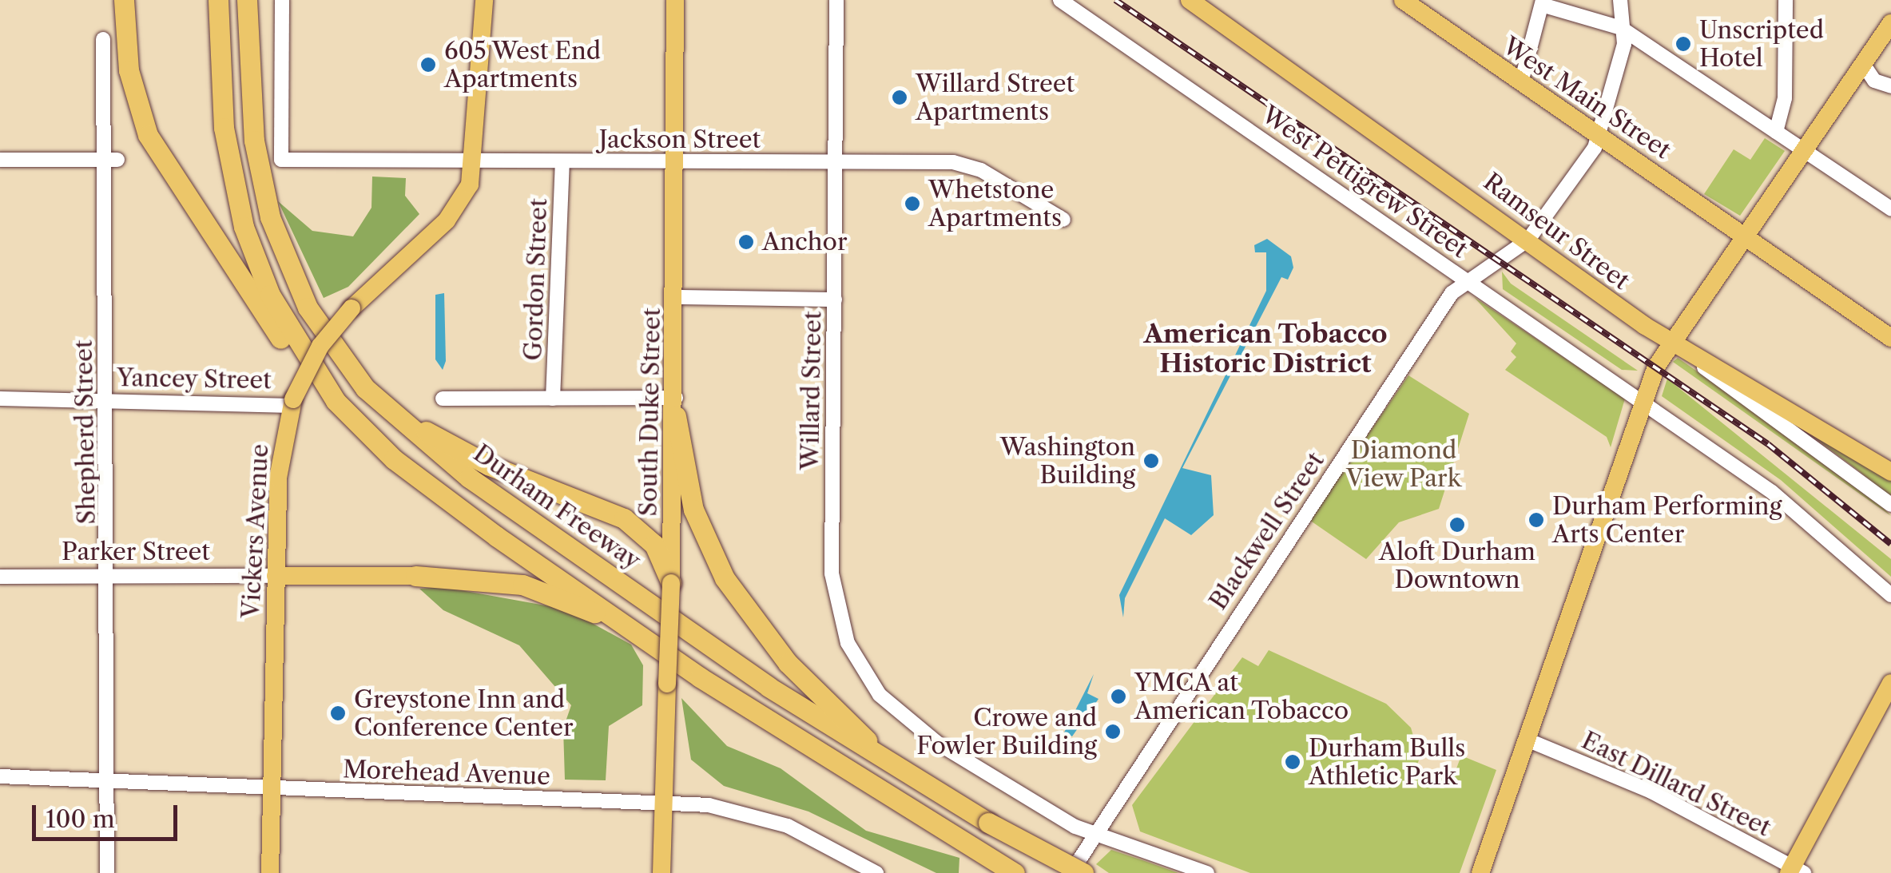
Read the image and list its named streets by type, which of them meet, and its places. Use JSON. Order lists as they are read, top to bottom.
{
  "streets": {
    "highway": ["Durham Freeway"],
    "main road": [
      "West Main Street",
      "Ramseur Street",
      "South Duke Street",
      "Vickers Avenue",
      "Parker Street"
    ],
    "street": [
      "Jackson Street",
      "West Pettigrew Street",
      "Gordon Street",
      "Yancey Street",
      "Willard Street",
      "Shepherd Street",
      "Blackwell Street",
      "Morehead Avenue",
      "East Dillard Street"
    ]
  },
  "crossings": [
    ["Jackson Street", "Gordon Street"],
    ["Jackson Street", "Willard Street"],
    ["Jackson Street", "South Duke Street"],
    ["Jackson Street", "Vickers Avenue"],
    ["West Pettigrew Street", "Blackwell Street"],
    ["Ramseur Street", "Blackwell Street"],
    ["Yancey Street", "Shepherd Street"],
    ["Yancey Street", "Vickers Avenue"],
    ["Willard Street", "Blackwell Street"],
    ["South Duke Street", "Morehead Avenue"],
    ["Shepherd Street", "Parker Street"],
    ["Shepherd Street", "Morehead Avenue"],
    ["Vickers Avenue", "Parker Street"],
    ["Vickers Avenue", "Morehead Avenue"]
  ],
  "districts": ["American Tobacco Historic District"],
  "parks": ["Diamond View Park"],
  "places": [
    "Unscripted Hotel",
    "605 West End Apartments",
    "Willard Street Apartments",
    "Whetstone Apartments",
    "Anchor",
    "Washington Building",
    "Durham Performing Arts Center",
    "Aloft Durham Downtown",
    "YMCA at American Tobacco",
    "Greystone Inn and Conference Center",
    "Crowe and Fowler Building",
    "Durham Bulls Athletic Park"
  ],
  "scale_bar": "100 m"
}
